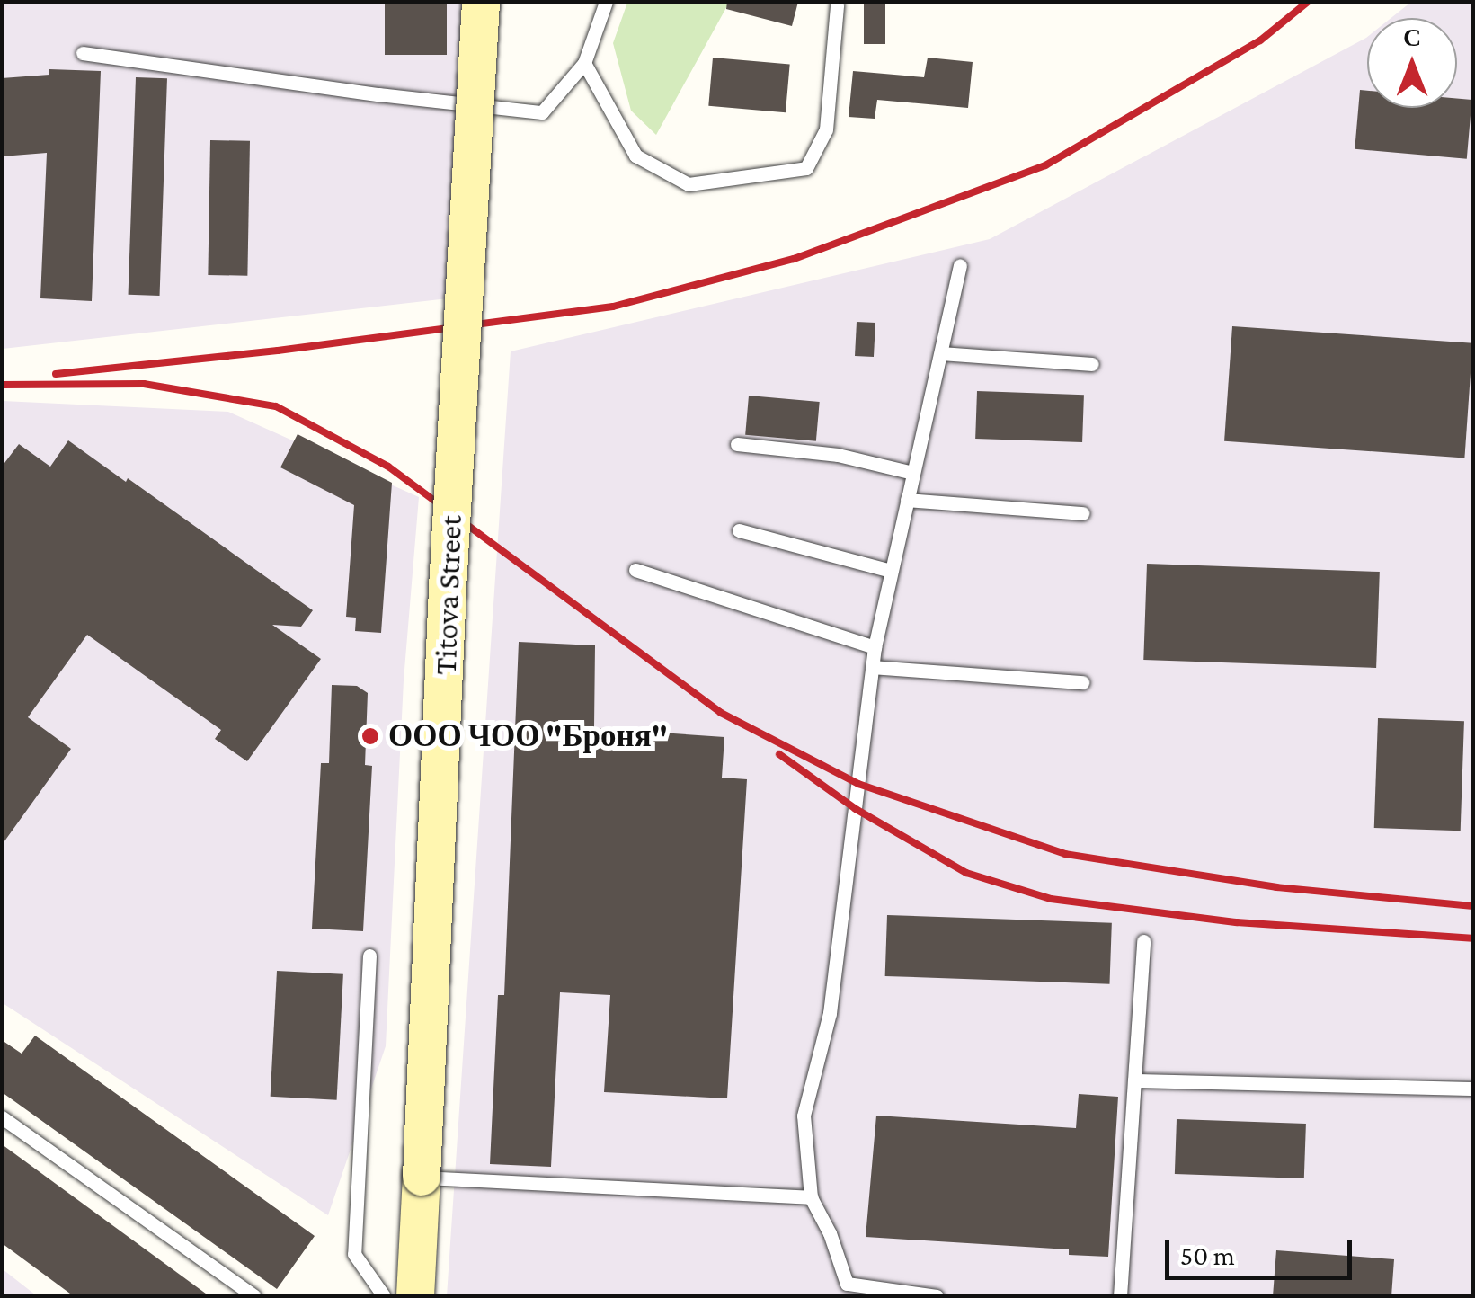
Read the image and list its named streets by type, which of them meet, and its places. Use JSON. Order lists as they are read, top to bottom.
{
  "streets": {
    "main road": ["Titova Street"]
  },
  "places": ["ООО ЧОО \"Броня\""],
  "scale_bar": "50 m",
  "north": "top"
}
